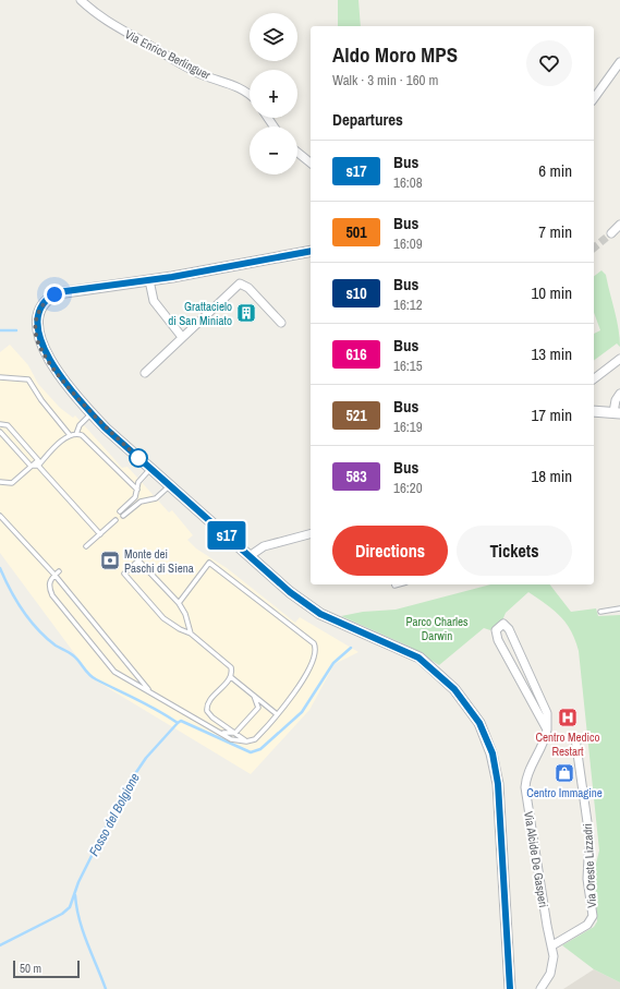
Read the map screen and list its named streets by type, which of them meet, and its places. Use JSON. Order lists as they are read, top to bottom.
{
  "streets": {
    "street": ["Via Enrico Berlinguer", "Via Alcide De Gasperi", "Via Oreste Lizzadri"]
  },
  "crossings": [
    ["Via Alcide De Gasperi", "Via Oreste Lizzadri"]
  ],
  "water": ["Fosso del Bolgione"],
  "parks": ["Parco Charles Darwin"],
  "places": {
    "building": ["Grattacielo di San Miniato"],
    "bank": ["Monte dei Paschi di Siena"],
    "hospital": ["Centro Medico Restart"],
    "shop": ["Centro Immagine"]
  },
  "lines": ["bus line s17"],
  "scale_bar": "50 m",
  "page": {
    "on_map": "s17",
    "map_buttons": ["+", "−"],
    "heading": [
      ["Aldo Moro MPS", "Walk · 3 min · 160 m"],
      "Departures"
    ],
    "list": [
      {
        "mark": "s17",
        "name": "Bus",
        "note": "16:08",
        "value": "6 min"
      },
      {
        "mark": "501",
        "name": "Bus",
        "note": "16:09",
        "value": "7 min"
      },
      {
        "mark": "s10",
        "name": "Bus",
        "note": "16:12",
        "value": "10 min"
      },
      {
        "mark": "616",
        "name": "Bus",
        "note": "16:15",
        "value": "13 min"
      },
      {
        "mark": "521",
        "name": "Bus",
        "note": "16:19",
        "value": "17 min"
      },
      {
        "mark": "583",
        "name": "Bus",
        "note": "16:20",
        "value": "18 min"
      }
    ],
    "buttons": ["Directions", "Tickets"],
    "scale": "50 m"
  }
}
